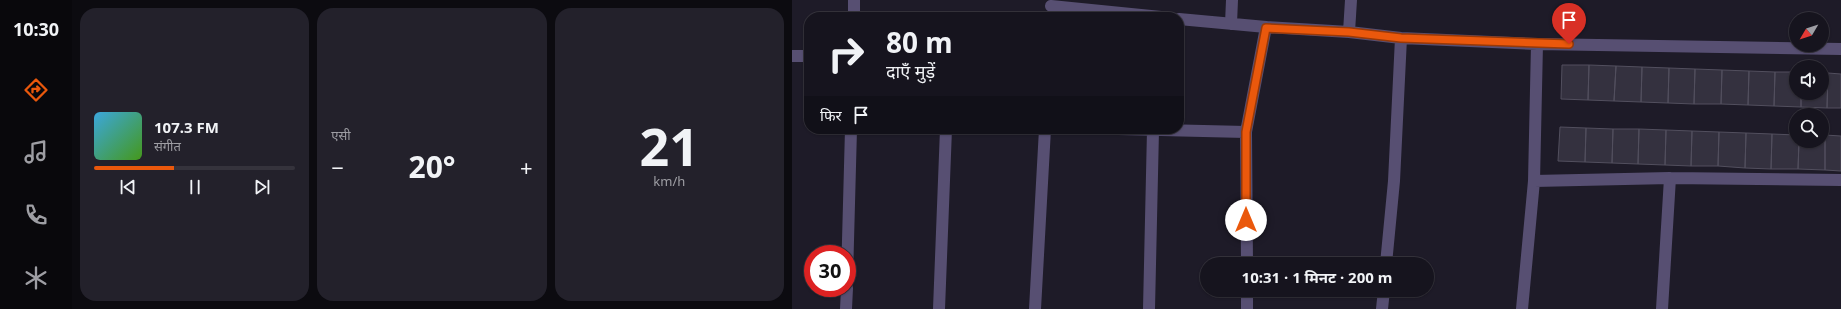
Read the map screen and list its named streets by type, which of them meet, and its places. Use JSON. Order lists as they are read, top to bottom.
{
  "north": "bottom left",
  "page": {
    "tabs": "10:30",
    "tile": [
      "एसी",
      ["21", "km/h"]
    ],
    "turn": ["80 m", "दाएँ मुड़ें"],
    "then": "फिर",
    "song": ["107.3 FM", "संगीत"],
    "heat": ["−", "20°", "+"],
    "limit": "30",
    "trip": "10:31 · 1 मिनट · 200 m"
  }
}
